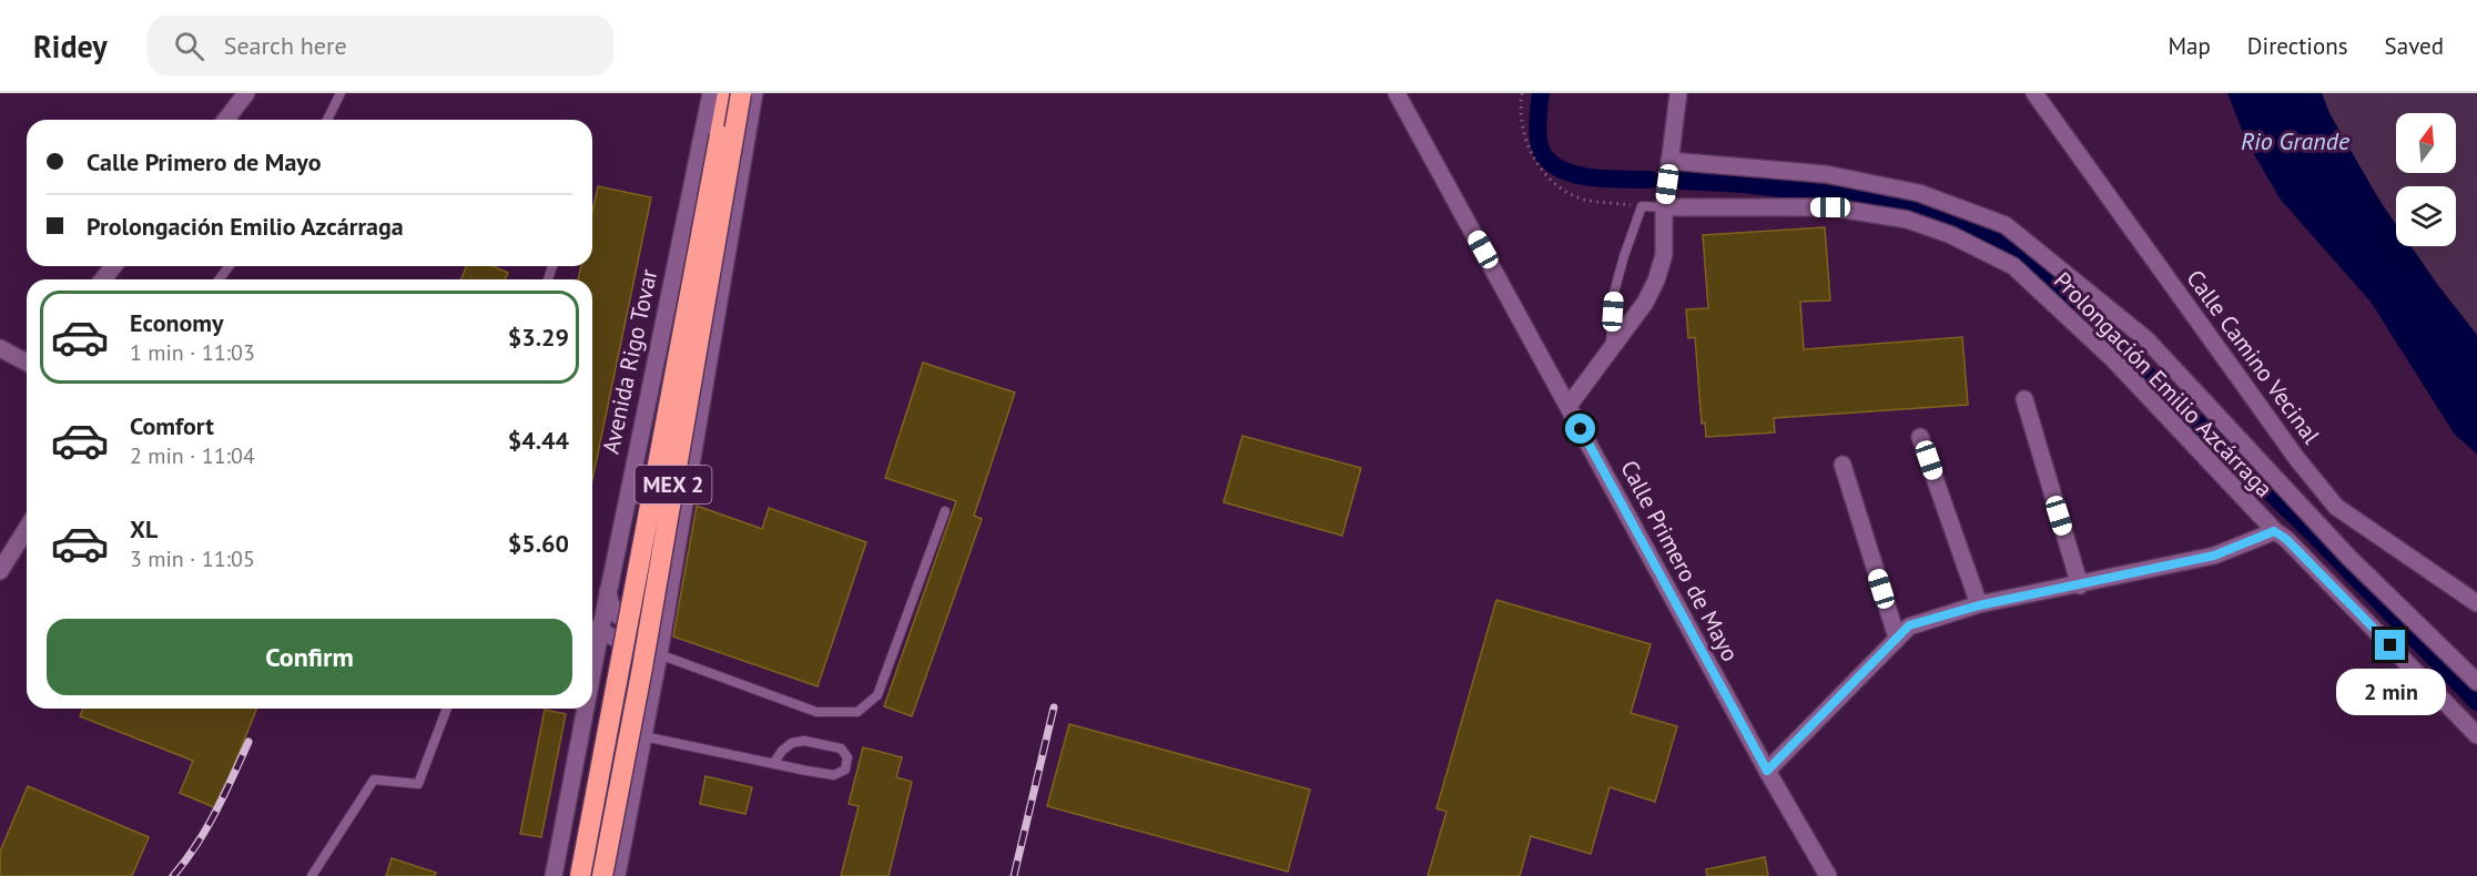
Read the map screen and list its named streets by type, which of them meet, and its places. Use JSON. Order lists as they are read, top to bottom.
{
  "streets": {
    "highway": ["Avenida Rigo Tovar", "MEX 2"],
    "street": ["Calle Camino Vecinal", "Prolongación Emilio Azcárraga", "Calle Primero de Mayo"]
  },
  "water": ["Rio Grande"],
  "north": "top",
  "page": {
    "header": "Ridey",
    "search": "Search here",
    "nav": ["Map", "Directions", "Saved"],
    "banner": ["Calle Primero de Mayo", "Prolongación Emilio Azcárraga"],
    "list": [
      {
        "name": "Economy",
        "note": "1 min · 11:03",
        "value": "$3.29"
      },
      {
        "name": "Comfort",
        "note": "2 min · 11:04",
        "value": "$4.44"
      },
      {
        "name": "XL",
        "note": "3 min · 11:05",
        "value": "$5.60"
      }
    ],
    "buttons": "Confirm",
    "bubble": "2 min"
  }
}
